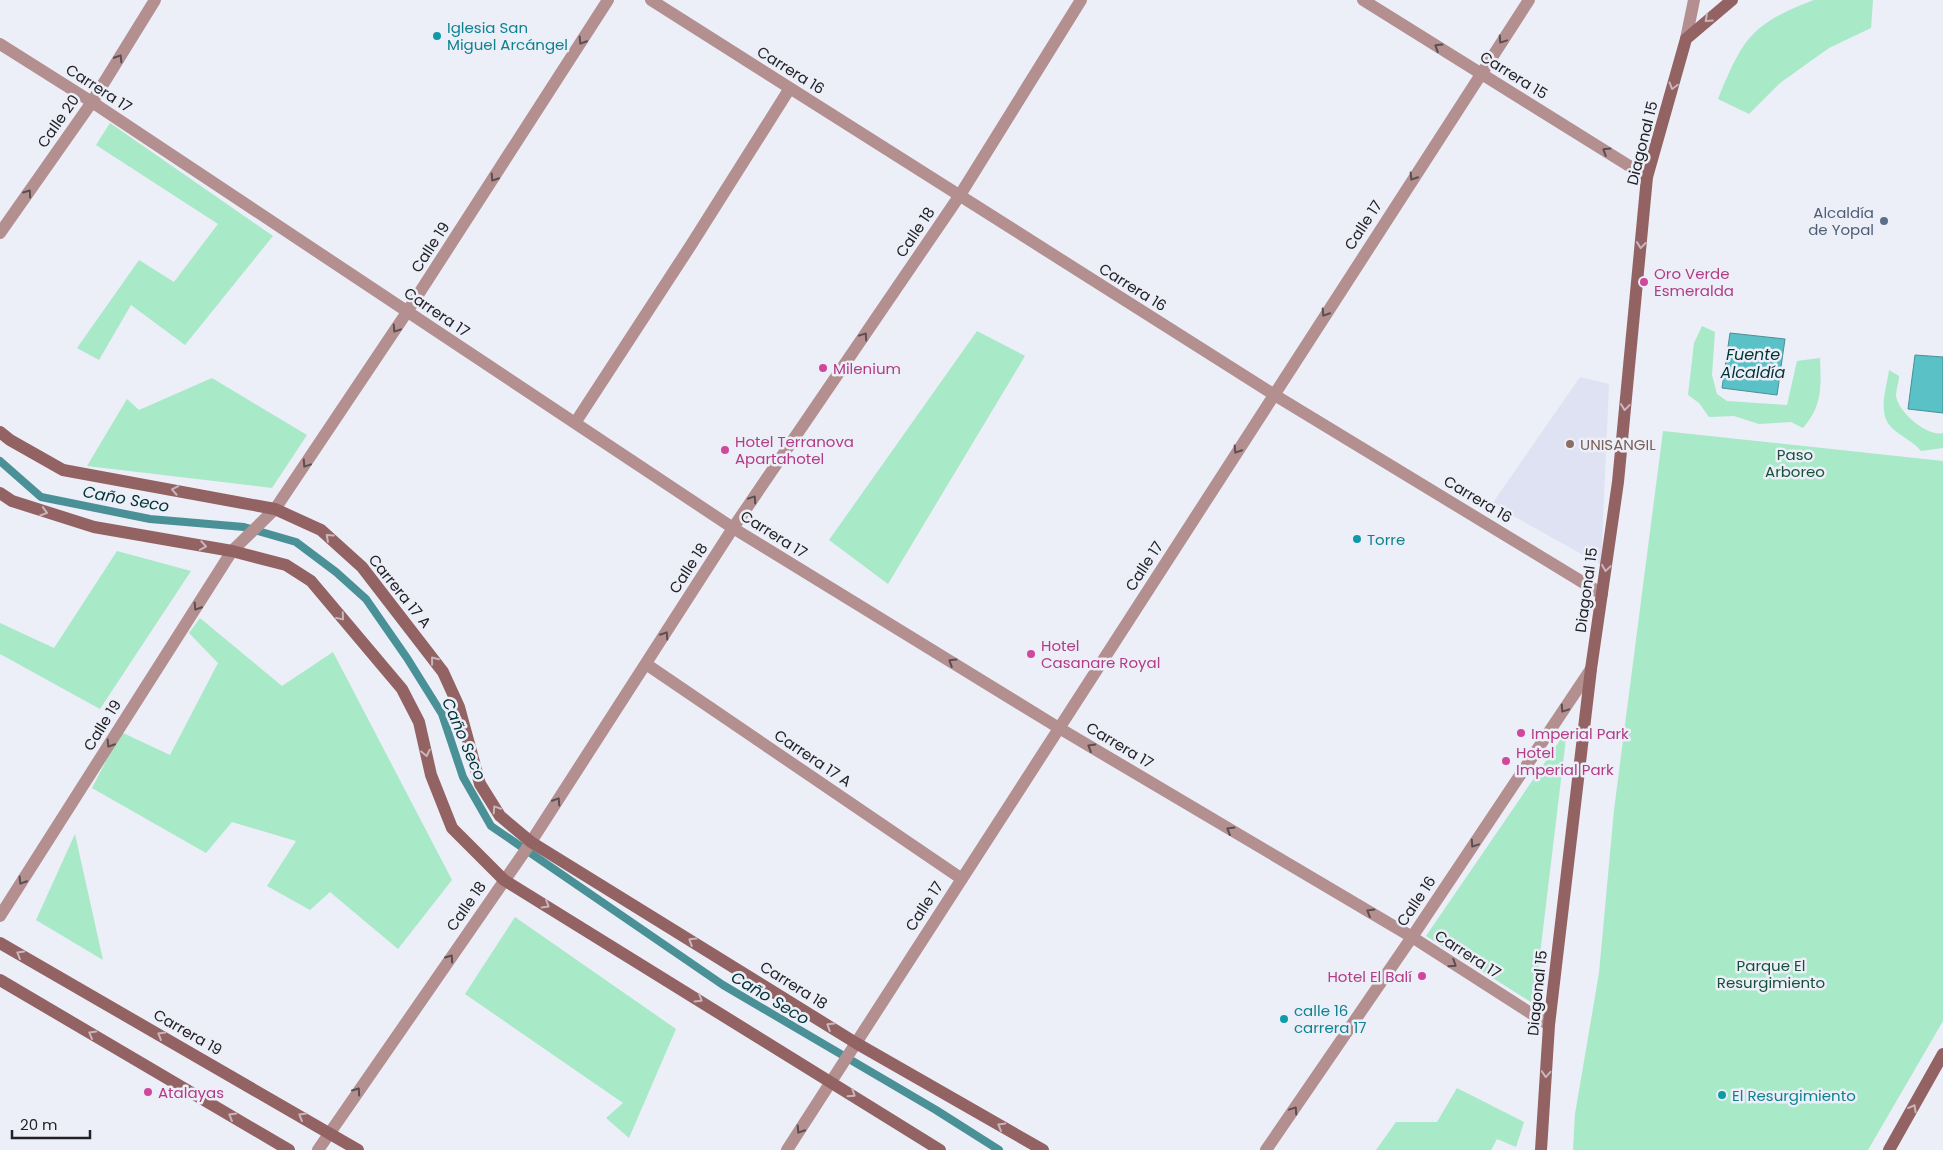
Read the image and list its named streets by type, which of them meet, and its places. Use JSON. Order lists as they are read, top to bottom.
{
  "streets": {
    "street": [
      "Carrera 16",
      "Carrera 15",
      "Carrera 17",
      "Calle 20",
      "Diagonal 15",
      "Calle 17",
      "Calle 18",
      "Calle 19",
      "Carrera 17 A",
      "Calle 16",
      "Carrera 18",
      "Carrera 19"
    ]
  },
  "crossings": [
    ["Carrera 16", "Diagonal 15"],
    ["Carrera 16", "Calle 17"],
    ["Carrera 16", "Calle 18"],
    ["Carrera 15", "Diagonal 15"],
    ["Carrera 15", "Calle 17"],
    ["Carrera 17", "Calle 20"],
    ["Carrera 17", "Diagonal 15"],
    ["Carrera 17", "Calle 17"],
    ["Carrera 17", "Calle 18"],
    ["Carrera 17", "Calle 19"],
    ["Carrera 17", "Calle 16"],
    ["Diagonal 15", "Calle 16"],
    ["Calle 17", "Carrera 17 A"],
    ["Calle 17", "Carrera 18"],
    ["Calle 18", "Carrera 17 A"],
    ["Calle 18", "Carrera 18"],
    ["Calle 18", "Carrera 19"],
    ["Calle 19", "Carrera 17 A"],
    ["Carrera 17 A", "Carrera 18"]
  ],
  "one_way": [
    "Carrera 15",
    "Calle 20",
    "Diagonal 15",
    "Calle 17",
    "Calle 18",
    "Calle 19"
  ],
  "water": ["Fuente Alcaldía", "Caño Seco"],
  "parks": ["Paso Arboreo", "Parque El Resurgimiento"],
  "places": [
    "Iglesia San Miguel Arcángel",
    "Alcaldía de Yopal",
    "Oro Verde Esmeralda",
    "Milenium",
    "UNISANGIL",
    "Hotel Terranova Apartahotel",
    "Torre",
    "Hotel Casanare Royal",
    "Imperial Park",
    "Hotel Imperial Park",
    "Hotel El Balí",
    "calle 16 carrera 17",
    "Atalayas",
    "El Resurgimiento"
  ],
  "scale_bar": "20 m"
}
